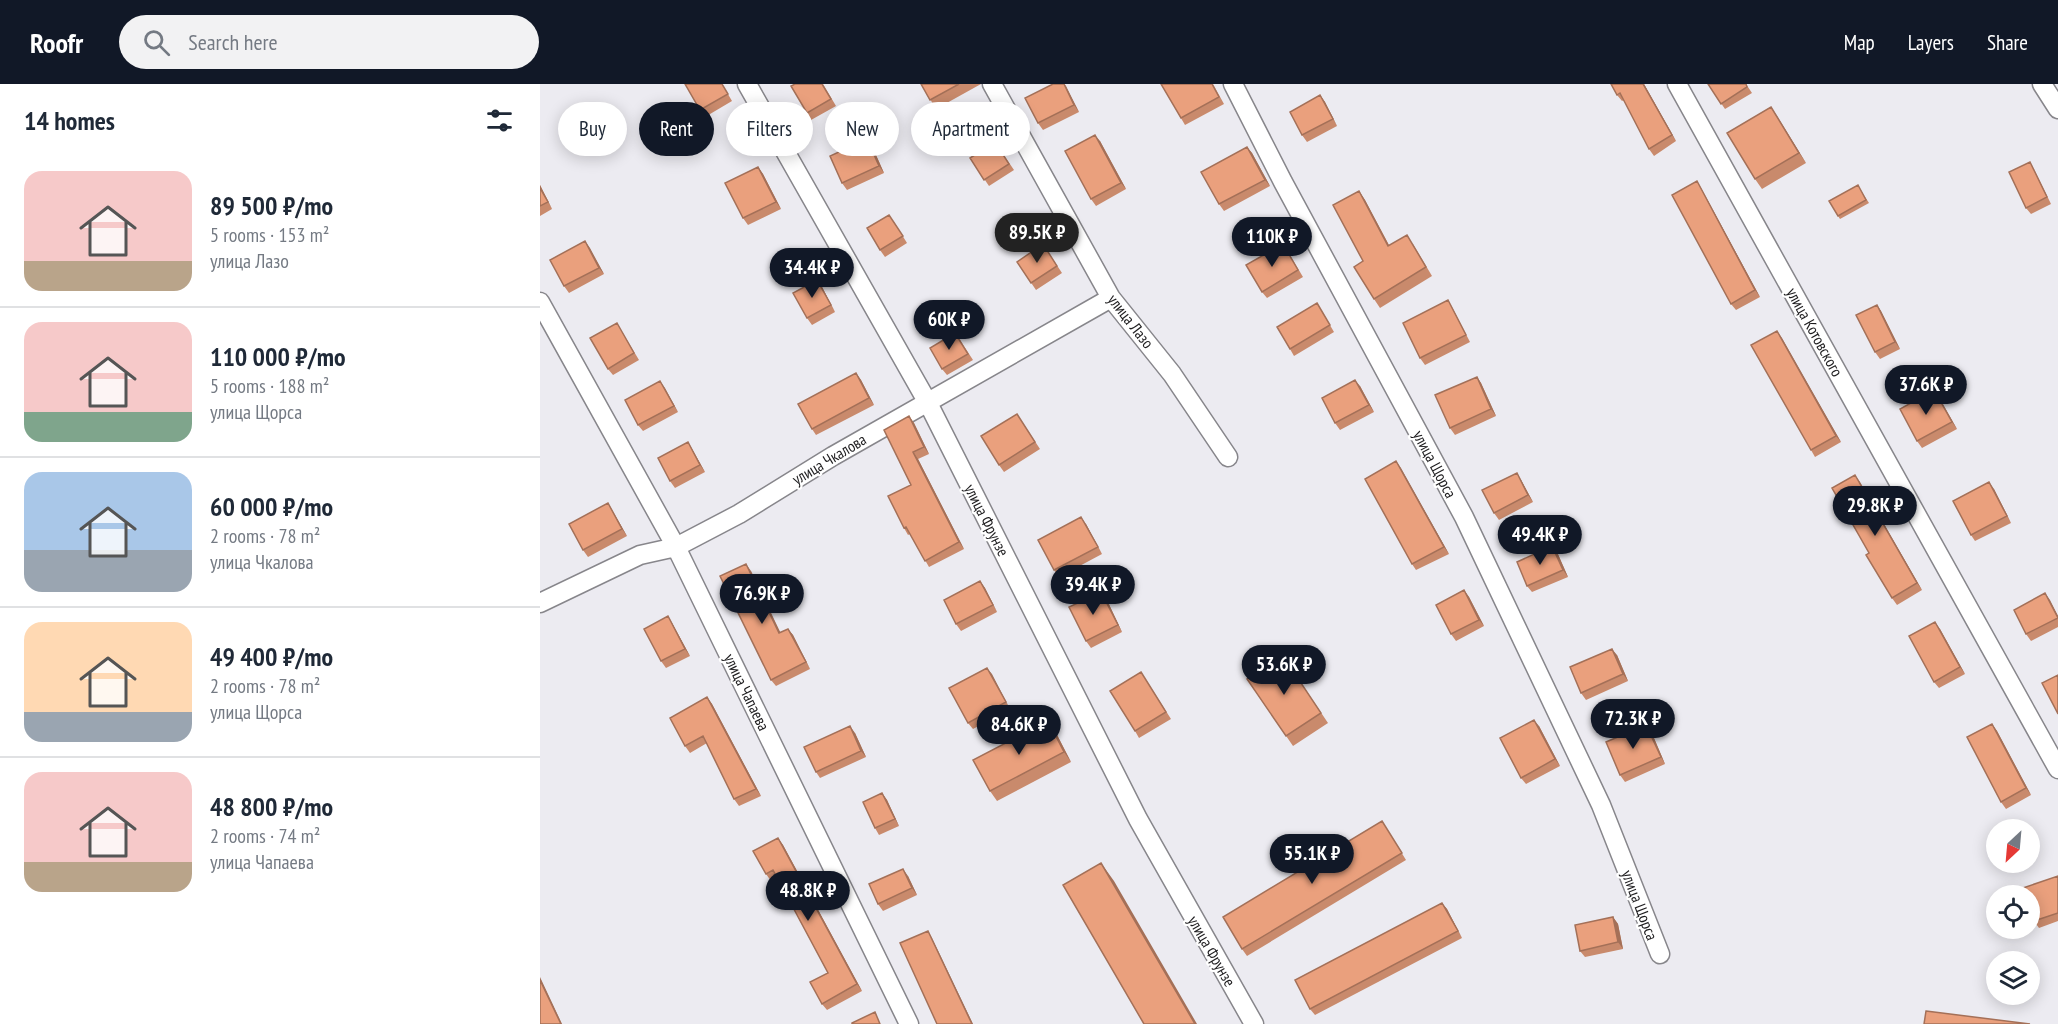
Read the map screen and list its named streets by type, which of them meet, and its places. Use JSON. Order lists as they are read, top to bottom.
{
  "streets": {
    "street": [
      "улица Лазо",
      "улица Котовского",
      "улица Чкалова",
      "улица Щорса",
      "улица Фрунзе",
      "улица Чапаева"
    ]
  },
  "crossings": [
    ["улица Лазо", "улица Чкалова"],
    ["улица Чкалова", "улица Фрунзе"],
    ["улица Чкалова", "улица Чапаева"]
  ],
  "north": "bottom left",
  "page": {
    "header": "Roofr",
    "search": "Search here",
    "nav": ["Map", "Layers", "Share"],
    "heading": "14 homes",
    "chip": [
      "Buy",
      "Rent",
      "Filters",
      "New",
      "Apartment"
    ],
    "list": [
      {
        "name": "89 500 ₽/mo",
        "note": "5 rooms · 153 m² · улица Лазо"
      },
      {
        "name": "110 000 ₽/mo",
        "note": "5 rooms · 188 m² · улица Щорса"
      },
      {
        "name": "60 000 ₽/mo",
        "note": "2 rooms · 78 m² · улица Чкалова"
      },
      {
        "name": "49 400 ₽/mo",
        "note": "2 rooms · 78 m² · улица Щорса"
      },
      {
        "name": "48 800 ₽/mo",
        "note": "2 rooms · 74 m² · улица Чапаева"
      }
    ],
    "price": [
      "89.5K ₽",
      "110K ₽",
      "34.4K ₽",
      "60K ₽",
      "37.6K ₽",
      "29.8K ₽",
      "49.4K ₽",
      "39.4K ₽",
      "76.9K ₽",
      "53.6K ₽",
      "72.3K ₽",
      "84.6K ₽",
      "55.1K ₽",
      "48.8K ₽"
    ]
  }
}
